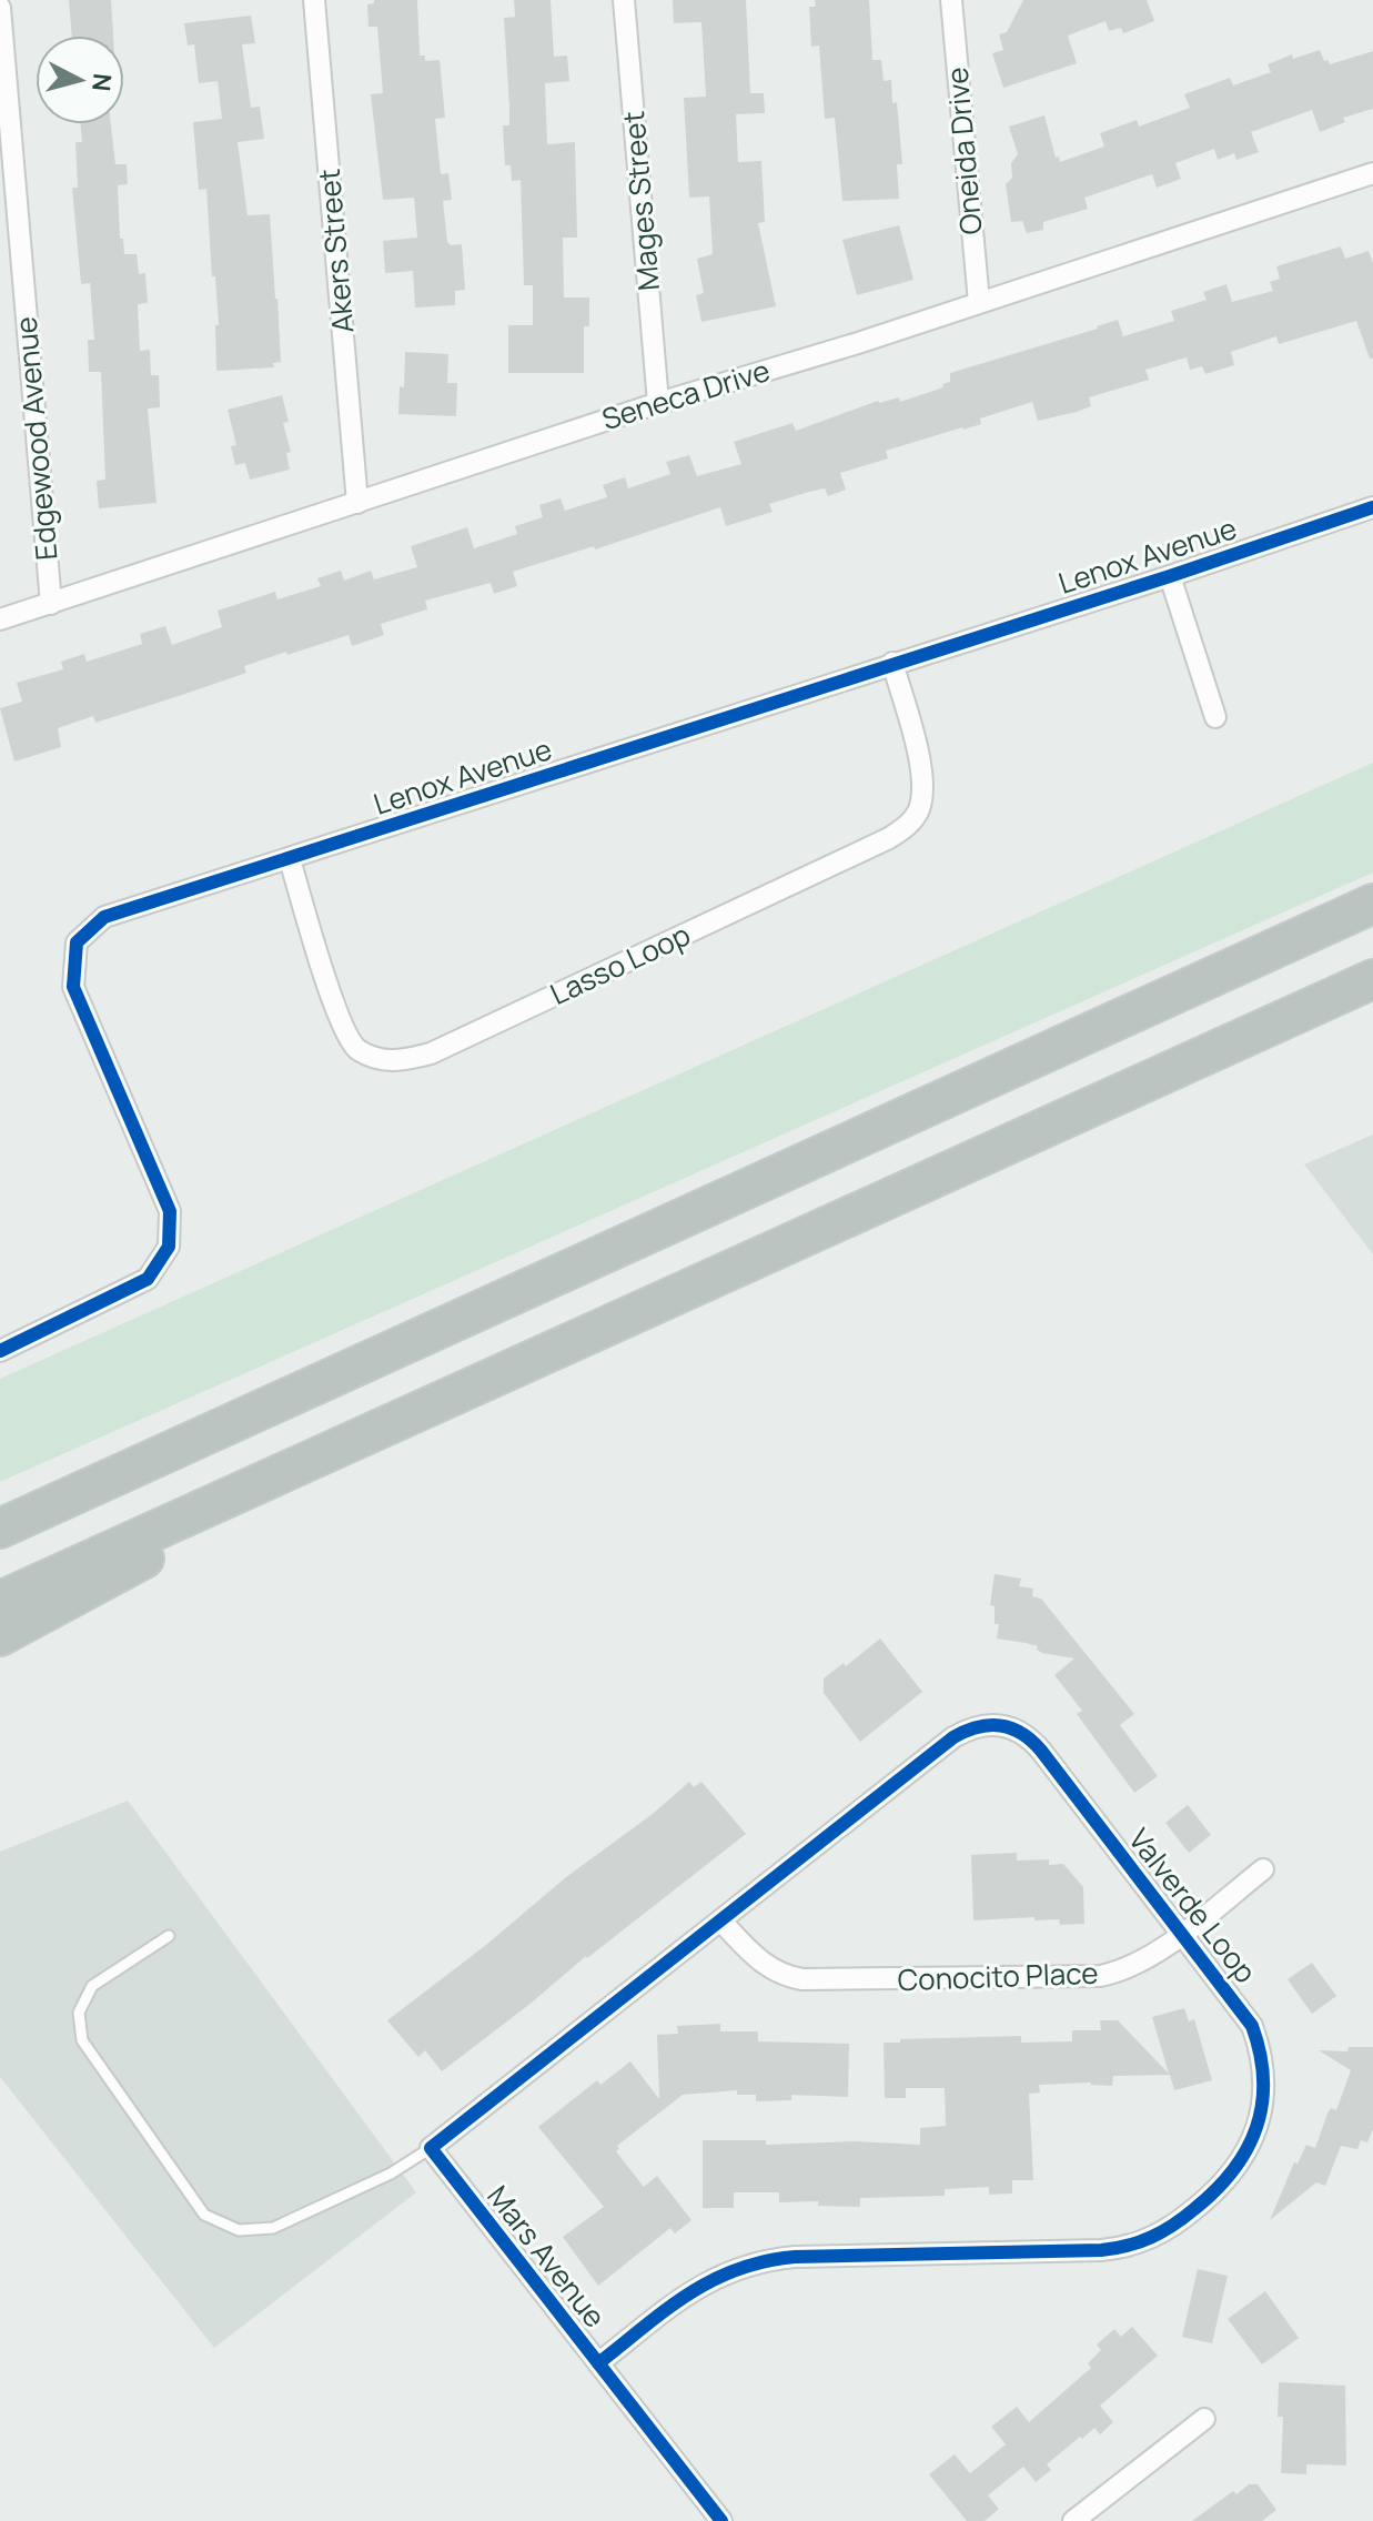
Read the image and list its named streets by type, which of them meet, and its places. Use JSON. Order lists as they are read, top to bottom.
{
  "streets": {
    "street": [
      "Oneida Drive",
      "Mages Street",
      "Akers Street",
      "Seneca Drive",
      "Edgewood Avenue",
      "Lenox Avenue",
      "Lasso Loop",
      "Valverde Loop",
      "Conocito Place",
      "Mars Avenue"
    ]
  },
  "crossings": [
    ["Oneida Drive", "Seneca Drive"],
    ["Mages Street", "Seneca Drive"],
    ["Akers Street", "Seneca Drive"],
    ["Seneca Drive", "Edgewood Avenue"],
    ["Lenox Avenue", "Lasso Loop"],
    ["Valverde Loop", "Conocito Place"],
    ["Valverde Loop", "Mars Avenue"]
  ],
  "north": "right"
}
